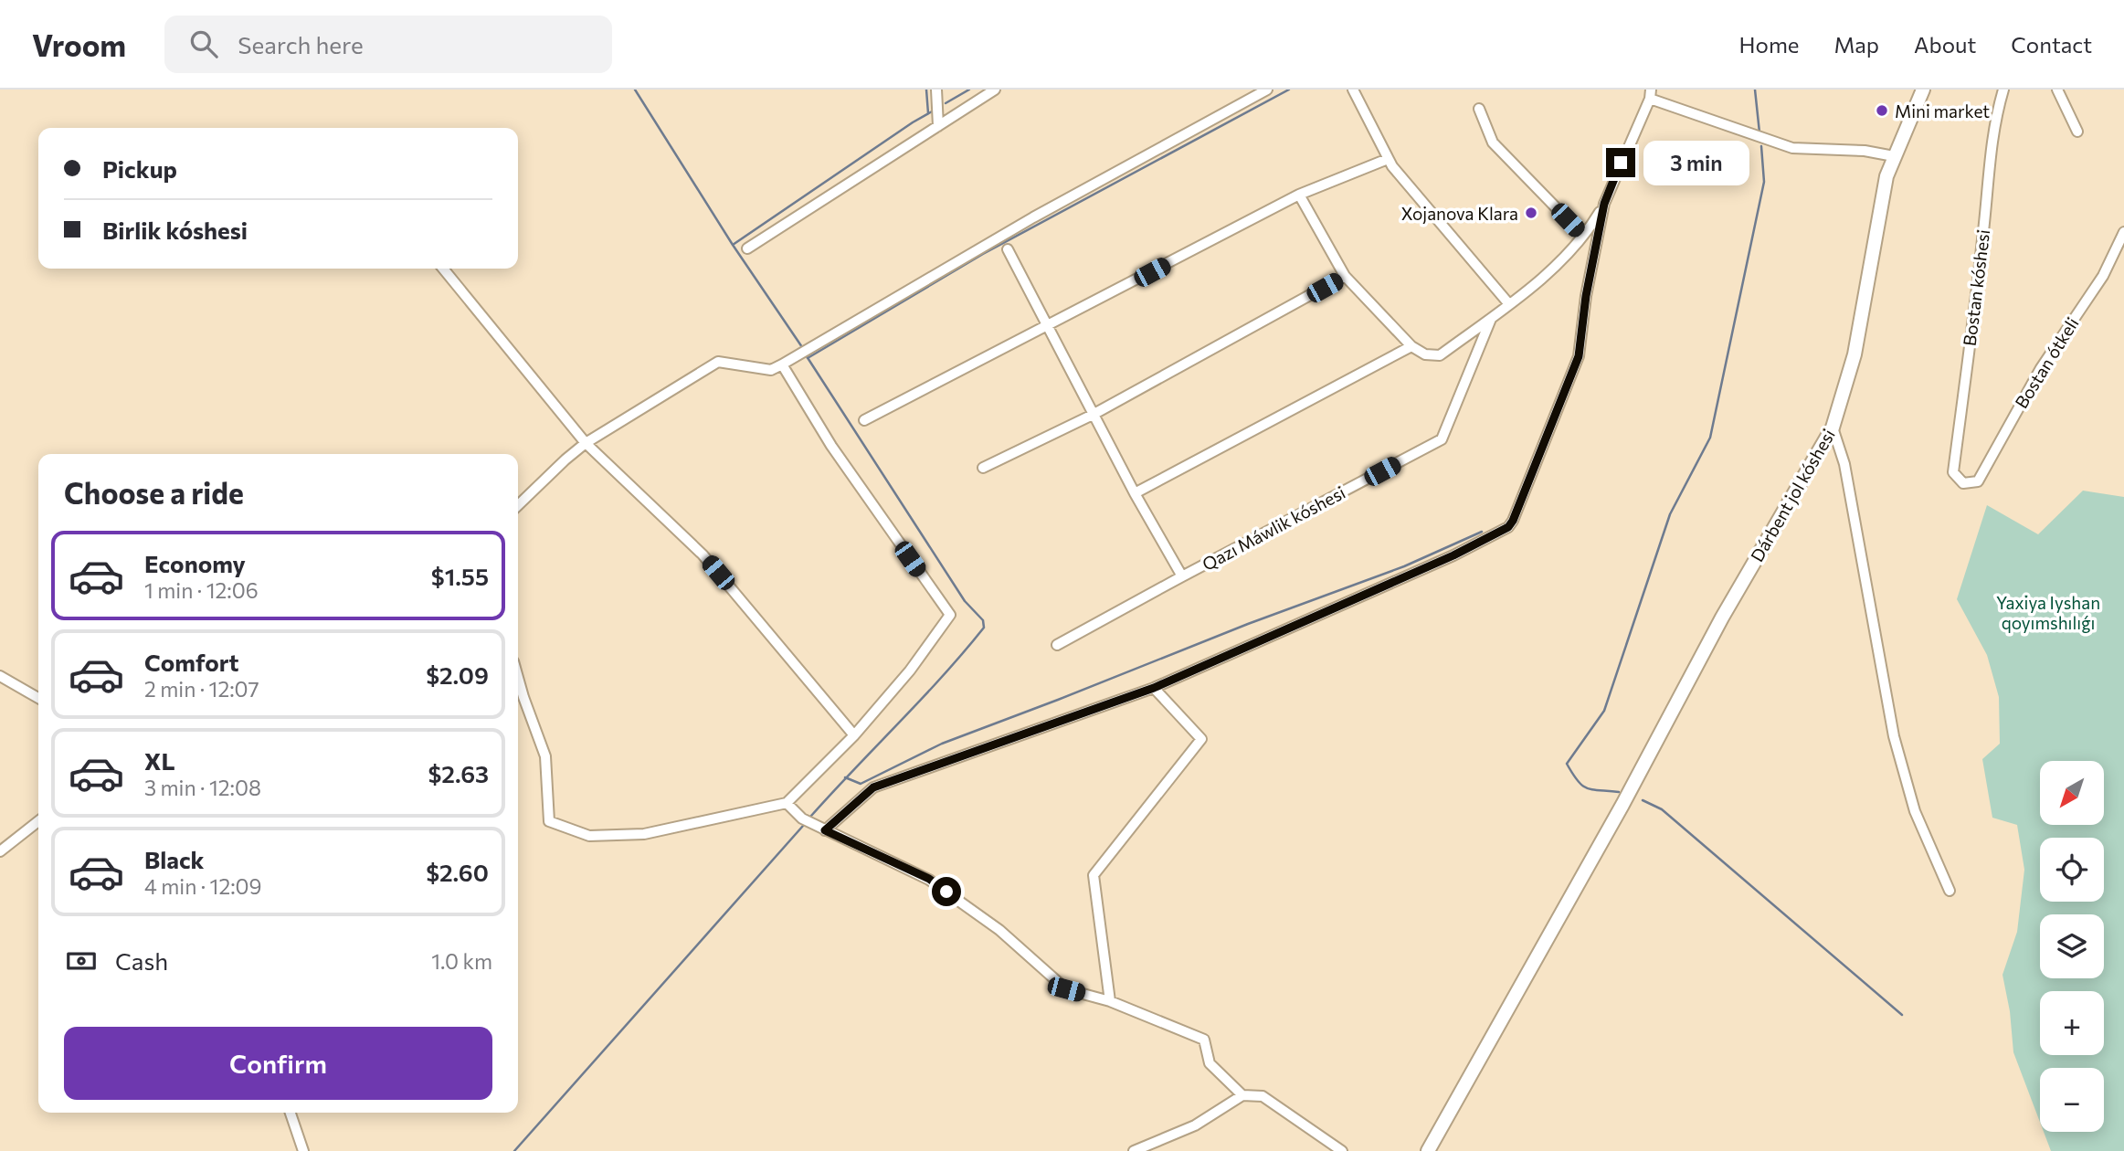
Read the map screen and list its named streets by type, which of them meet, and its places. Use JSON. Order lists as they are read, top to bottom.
{
  "streets": {
    "main road": ["Dárbent jol kóshesi"],
    "street": ["Bostan kóshesi", "Bostan ótkeli", "Qazı Máwlik kóshesi"]
  },
  "crossings": [
    ["Bostan kóshesi", "Bostan ótkeli"]
  ],
  "parks": ["Yaxiya Iyshan qoyımshılıǵı"],
  "places": ["Mini market", "Xojanova Klara"],
  "north": "bottom left",
  "page": {
    "header": "Vroom",
    "search": "Search here",
    "nav": [
      "Home",
      "Map",
      "About",
      "Contact"
    ],
    "banner": ["Pickup", "Birlik kóshesi"],
    "bubble": "3 min",
    "heading": "Choose a ride",
    "list": [
      {
        "name": "Economy",
        "note": "1 min · 12:06",
        "value": "$1.55"
      },
      {
        "name": "Comfort",
        "note": "2 min · 12:07",
        "value": "$2.09"
      },
      {
        "name": "XL",
        "note": "3 min · 12:08",
        "value": "$2.63"
      },
      {
        "name": "Black",
        "note": "4 min · 12:09",
        "value": "$2.60"
      }
    ],
    "map_buttons": ["+", "−"],
    "pay": ["Cash", "1.0 km"],
    "buttons": "Confirm"
  }
}
